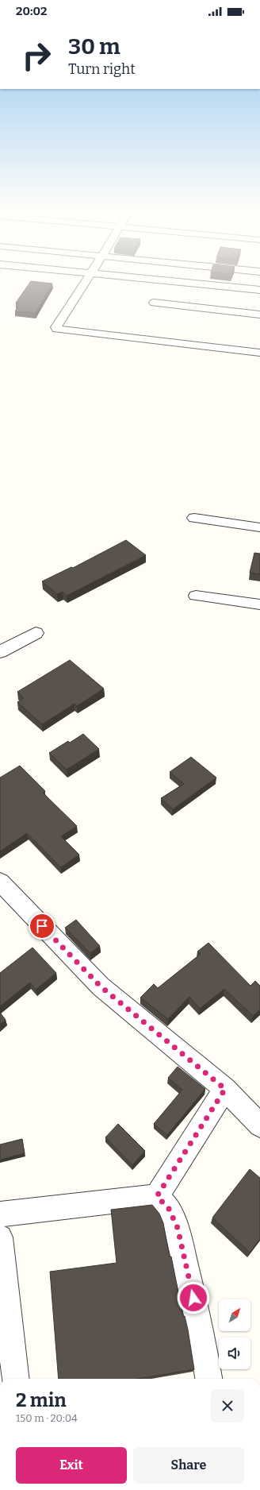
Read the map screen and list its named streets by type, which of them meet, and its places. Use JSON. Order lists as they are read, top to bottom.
{
  "north": "top right",
  "page": {
    "status": "20:02",
    "turn": ["30 m", "Turn right"],
    "heading": ["2 min", "150 m · 20:04"],
    "buttons": ["Exit", "Share"]
  }
}
